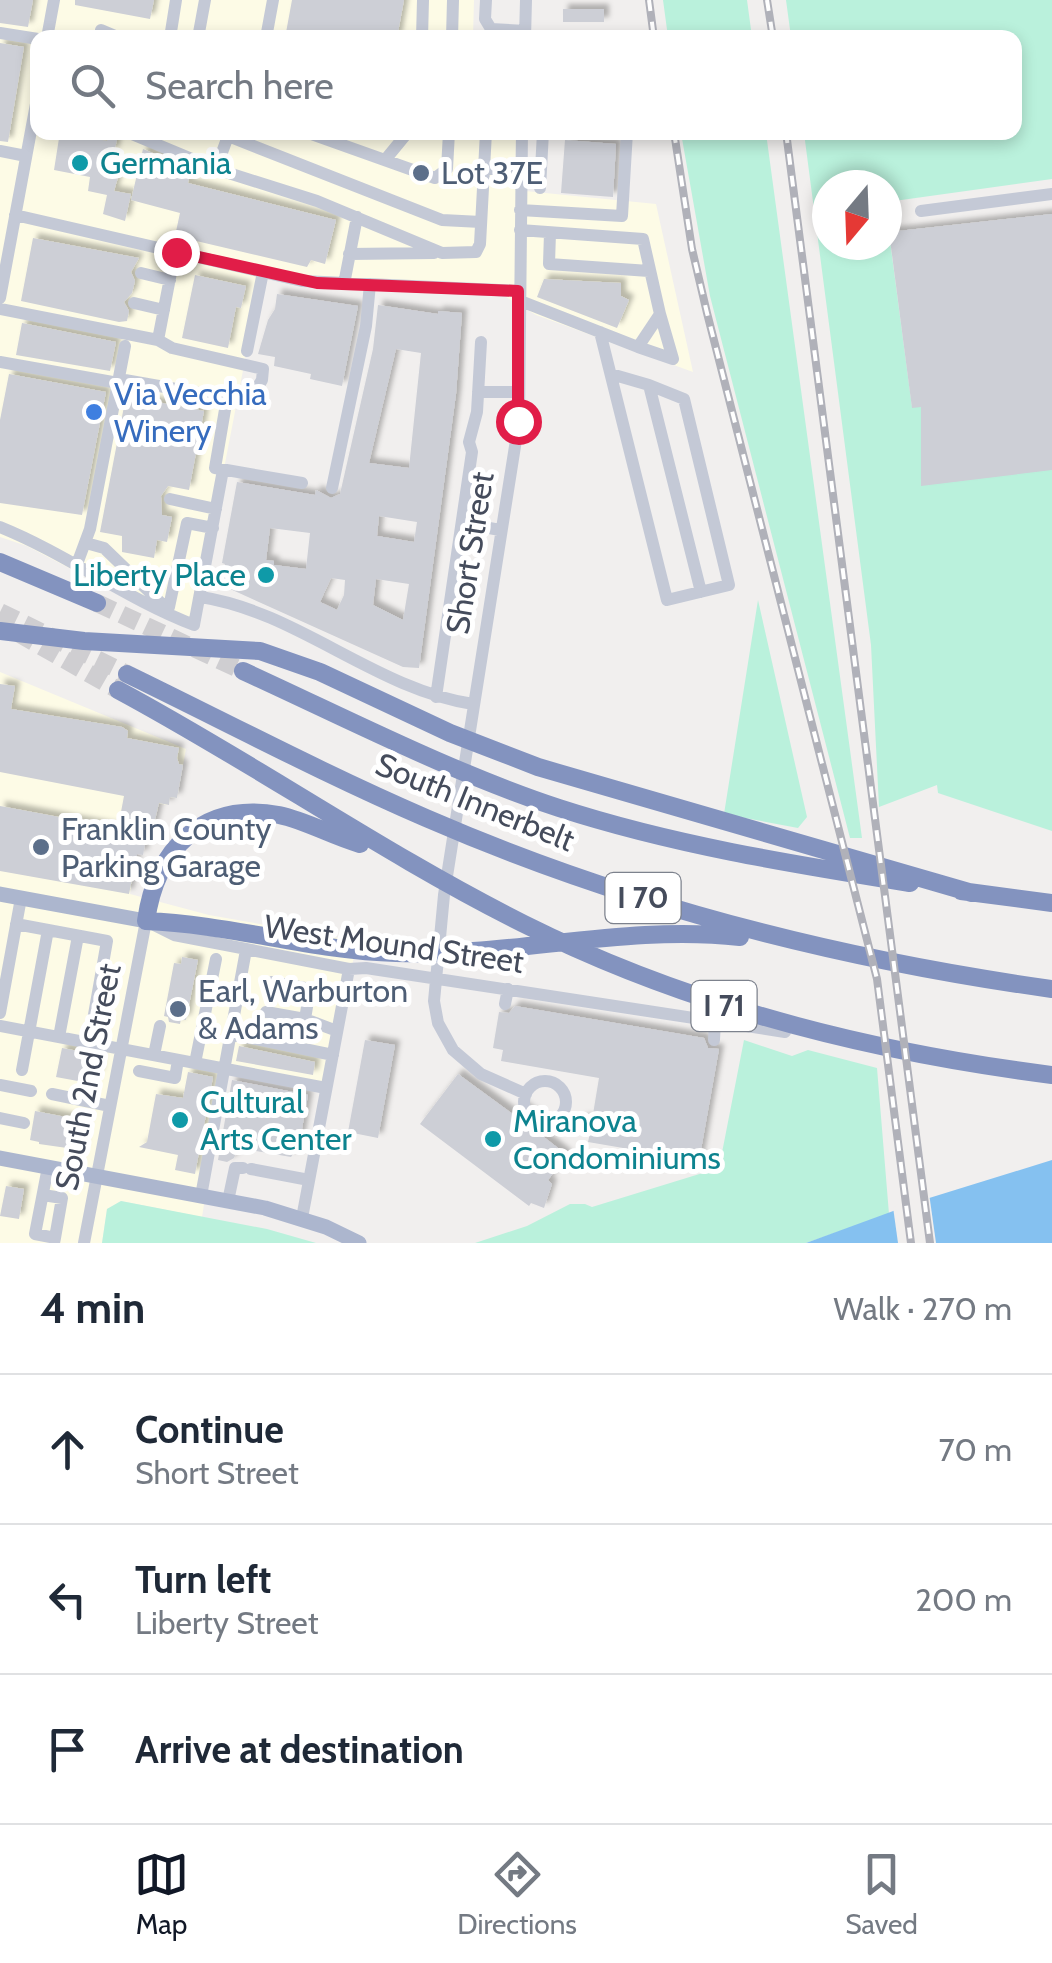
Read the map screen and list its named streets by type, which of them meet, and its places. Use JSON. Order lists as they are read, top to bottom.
{
  "streets": {
    "highway": ["South Innerbelt", "I 70", "I 71"],
    "main road": ["West Mound Street"],
    "street": ["Short Street", "South 2nd Street"]
  },
  "crossings": [
    ["Short Street", "West Mound Street"],
    ["South Innerbelt", "I 71"],
    ["West Mound Street", "South 2nd Street"]
  ],
  "places": [
    "Germania",
    "Lot 37E",
    "Via Vecchia Winery",
    "Liberty Place",
    "Franklin County Parking Garage",
    "Earl, Warburton & Adams",
    "Cultural Arts Center",
    "Miranova Condominiums"
  ],
  "north": "bottom",
  "page": {
    "search": "Search here",
    "heading": ["4 min", "Walk · 270 m"],
    "list": [
      ["Continue", "Short Street", "70 m"],
      ["Turn left", "Liberty Street", "200 m"],
      "Arrive at destination"
    ],
    "nav": ["Map", "Directions", "Saved"]
  }
}
